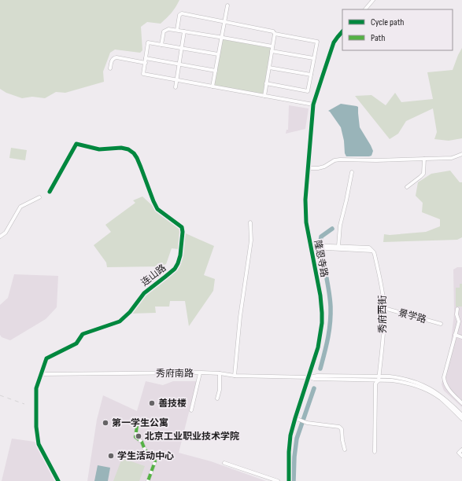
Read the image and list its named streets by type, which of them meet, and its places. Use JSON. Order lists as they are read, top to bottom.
{
  "streets": {
    "street": [
      "隆恩寺路",
      "连山路",
      "秀府西街",
      "景学路",
      "秀府南路"
    ]
  },
  "crossings": [
    ["隆恩寺路", "秀府南路"],
    ["连山路", "秀府南路"],
    ["秀府西街", "景学路"],
    ["秀府西街", "秀府南路"]
  ],
  "places": [
    "善技楼",
    "第一学生公寓",
    "北京工业职业技术学院",
    "学生活动中心"
  ],
  "legend": ["Cycle path", "Path"]
}
